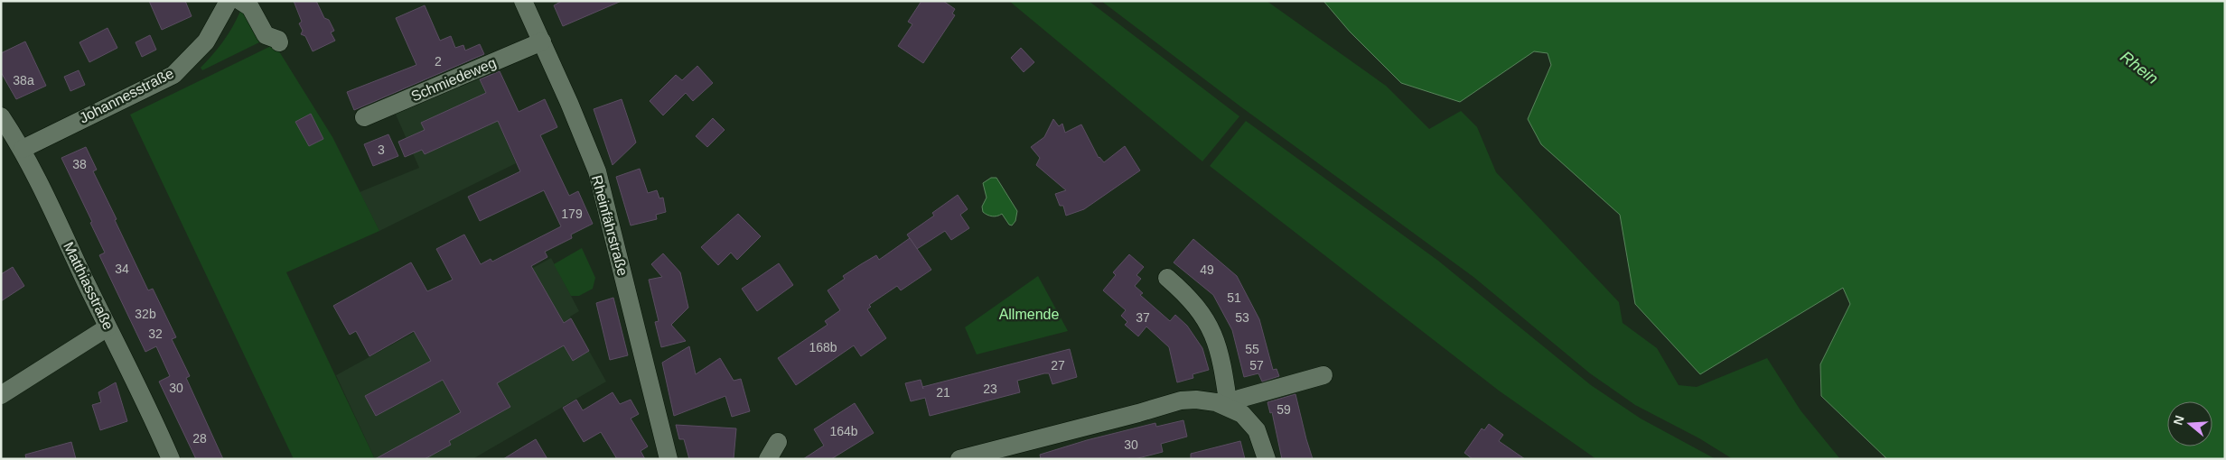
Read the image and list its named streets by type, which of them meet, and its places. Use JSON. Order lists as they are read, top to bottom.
{
  "streets": {
    "street": [
      "Schmiedeweg",
      "Johannesstraße",
      "Rheinfährstraße",
      "Matthiasstraße"
    ]
  },
  "crossings": [
    ["Schmiedeweg", "Rheinfährstraße"],
    ["Johannesstraße", "Matthiasstraße"]
  ],
  "water": ["Rhein"],
  "parks": ["Allmende"],
  "house_numbers": [
    "2",
    "38a",
    "3",
    "38",
    "179",
    "34",
    "49",
    "51",
    "32b",
    "37",
    "53",
    "32",
    "168b",
    "55",
    "27",
    "57",
    "30",
    "23",
    "21",
    "59",
    "164b",
    "28",
    "30"
  ],
  "north": "left"
}
